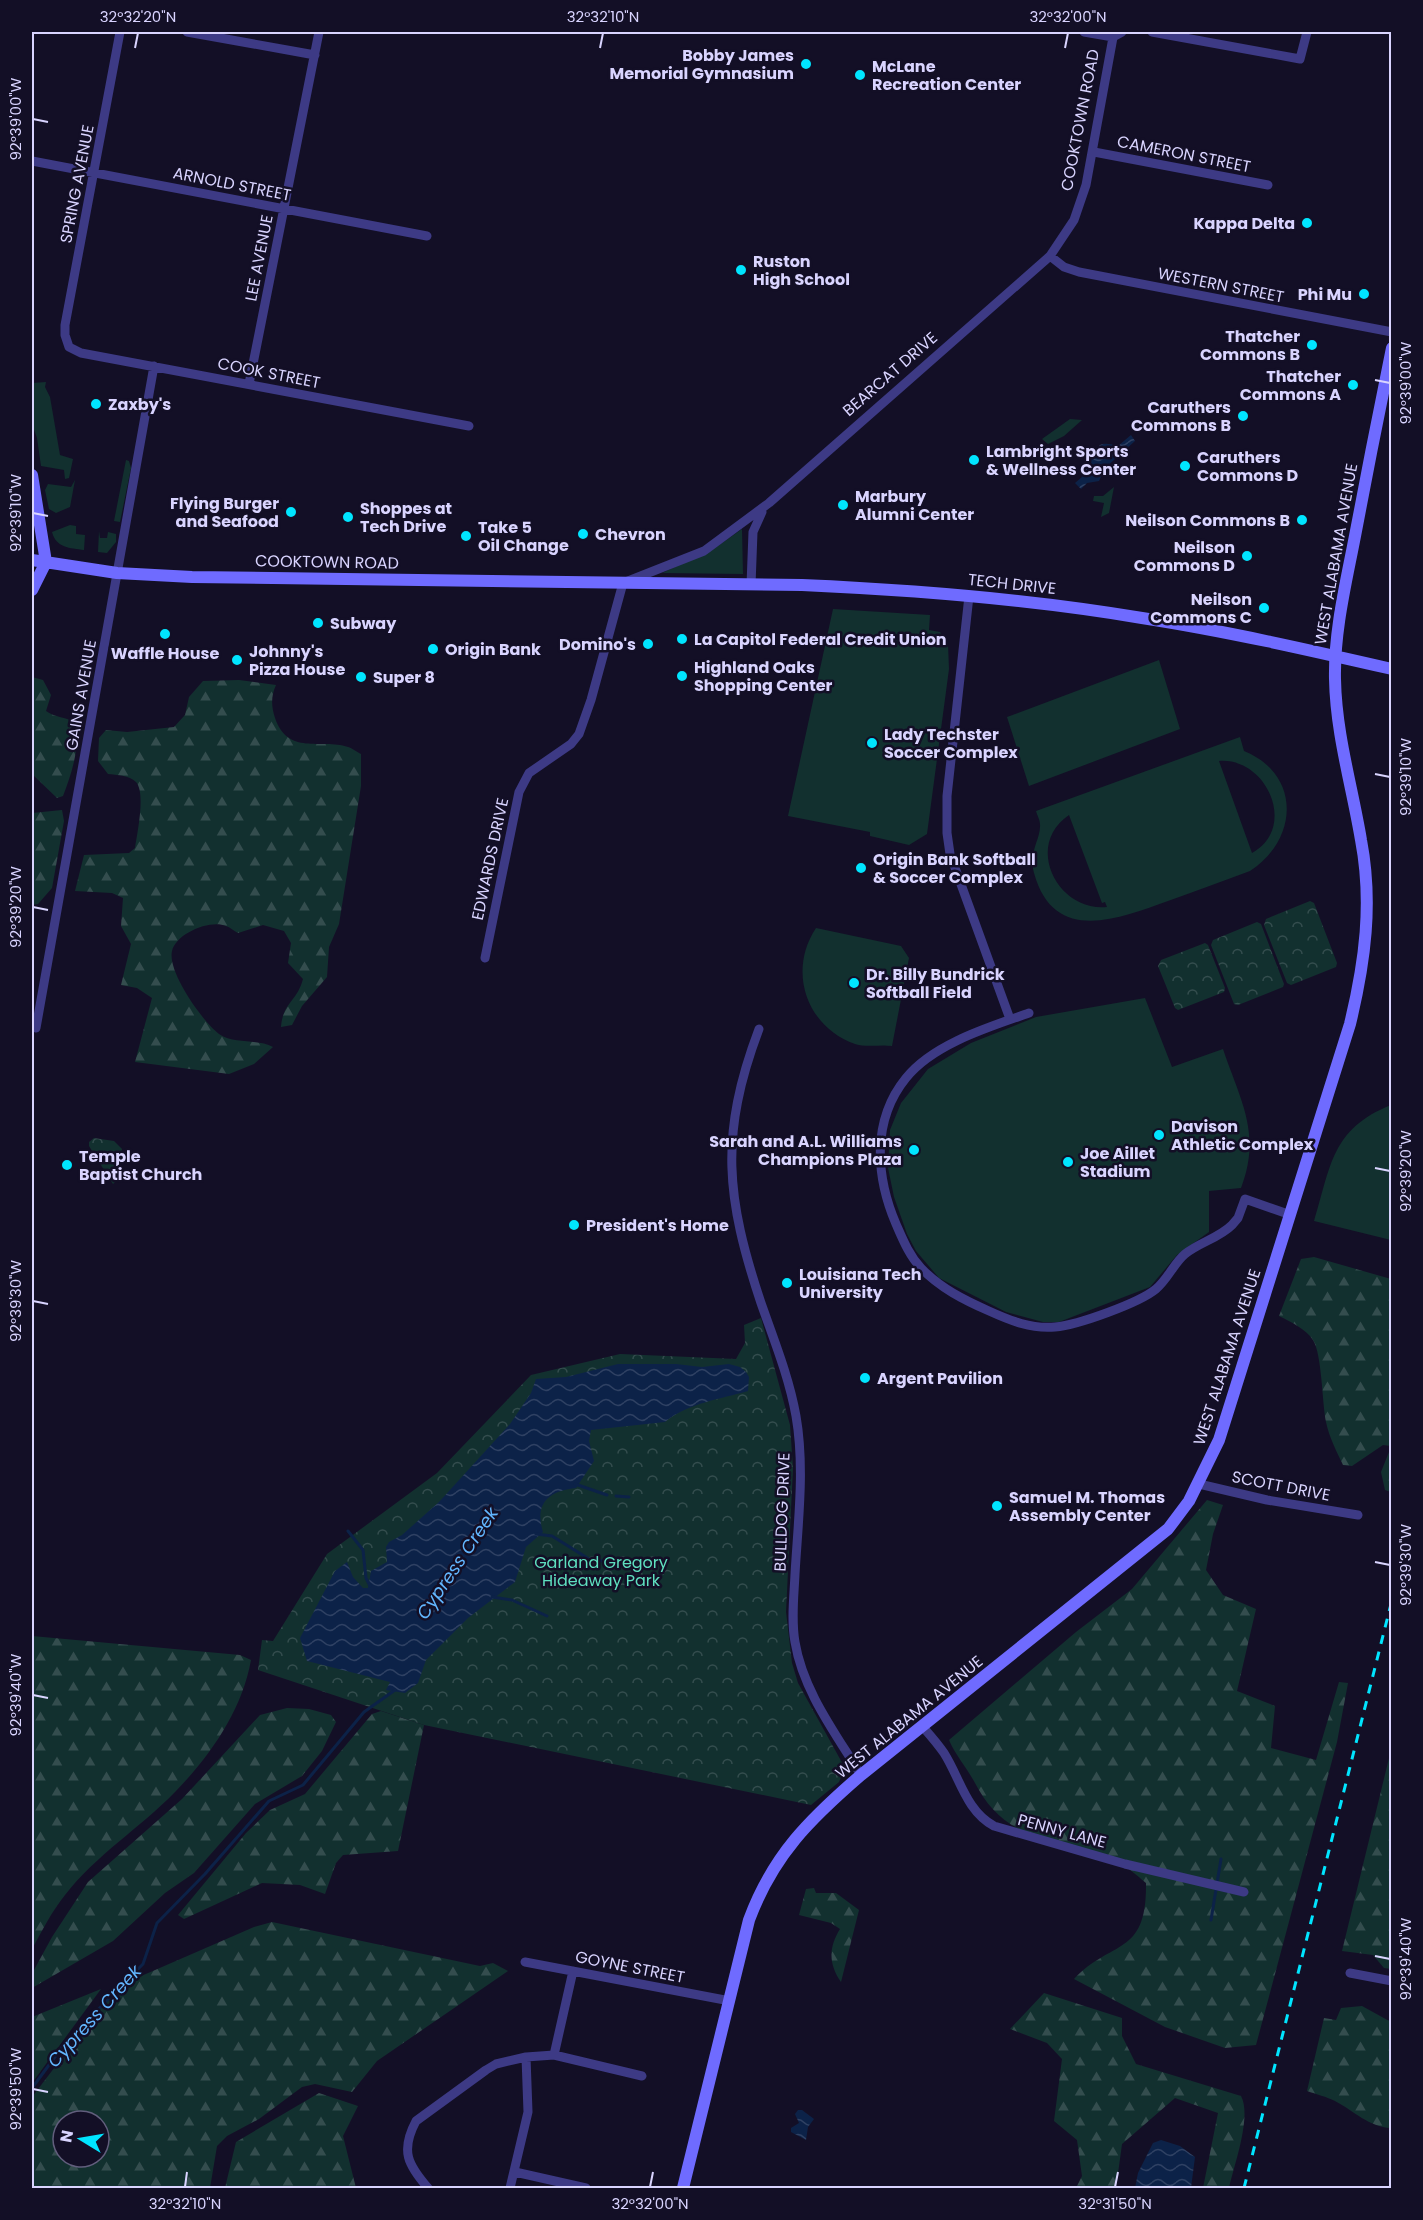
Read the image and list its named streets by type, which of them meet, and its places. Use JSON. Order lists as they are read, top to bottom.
{
  "streets": {
    "main road": ["COOKTOWN ROAD", "WEST ALABAMA AVENUE", "TECH DRIVE"],
    "street": [
      "CAMERON STREET",
      "SPRING AVENUE",
      "ARNOLD STREET",
      "LEE AVENUE",
      "WESTERN STREET",
      "COOK STREET",
      "BEARCAT DRIVE",
      "GAINS AVENUE",
      "EDWARDS DRIVE",
      "SCOTT DRIVE",
      "BULLDOG DRIVE",
      "PENNY LANE",
      "GOYNE STREET"
    ]
  },
  "crossings": [
    ["COOKTOWN ROAD", "CAMERON STREET"],
    ["COOKTOWN ROAD", "WESTERN STREET"],
    ["COOKTOWN ROAD", "BEARCAT DRIVE"],
    ["COOKTOWN ROAD", "TECH DRIVE"],
    ["COOKTOWN ROAD", "GAINS AVENUE"],
    ["COOKTOWN ROAD", "EDWARDS DRIVE"],
    ["SPRING AVENUE", "ARNOLD STREET"],
    ["SPRING AVENUE", "COOK STREET"],
    ["ARNOLD STREET", "LEE AVENUE"],
    ["LEE AVENUE", "COOK STREET"],
    ["COOK STREET", "GAINS AVENUE"],
    ["BEARCAT DRIVE", "TECH DRIVE"],
    ["BEARCAT DRIVE", "EDWARDS DRIVE"],
    ["WEST ALABAMA AVENUE", "TECH DRIVE"],
    ["WEST ALABAMA AVENUE", "SCOTT DRIVE"],
    ["WEST ALABAMA AVENUE", "BULLDOG DRIVE"],
    ["WEST ALABAMA AVENUE", "PENNY LANE"],
    ["WEST ALABAMA AVENUE", "GOYNE STREET"],
    ["TECH DRIVE", "EDWARDS DRIVE"]
  ],
  "water": ["Cypress Creek"],
  "parks": ["Garland Gregory Hideaway Park"],
  "places": [
    "Bobby James Memorial Gymnasium",
    "McLane Recreation Center",
    "Kappa Delta",
    "Ruston High School",
    "Phi Mu",
    "Thatcher Commons B",
    "Thatcher Commons A",
    "Zaxby's",
    "Caruthers Commons B",
    "Lambright Sports & Wellness Center",
    "Caruthers Commons D",
    "Marbury Alumni Center",
    "Flying Burger and Seafood",
    "Shoppes at Tech Drive",
    "Neilson Commons B",
    "Chevron",
    "Take 5 Oil Change",
    "Neilson Commons D",
    "Neilson Commons C",
    "Subway",
    "Waffle House",
    "La Capitol Federal Credit Union",
    "Domino's",
    "Origin Bank",
    "Johnny's Pizza House",
    "Highland Oaks Shopping Center",
    "Super 8",
    "Lady Techster Soccer Complex",
    "Origin Bank Softball & Soccer Complex",
    "Dr. Billy Bundrick Softball Field",
    "Davison Athletic Complex",
    "Sarah and A.L. Williams Champions Plaza",
    "Joe Aillet Stadium",
    "Temple Baptist Church",
    "President's Home",
    "Louisiana Tech University",
    "Argent Pavilion",
    "Samuel M. Thomas Assembly Center"
  ],
  "north": "left",
  "coordinates": [
    "32°32'20\"N",
    "32°32'10\"N",
    "32°32'00\"N",
    "92°39'00\"W",
    "92°39'10\"W",
    "92°39'20\"W",
    "92°39'30\"W",
    "92°39'40\"W",
    "92°39'50\"W",
    "32°31'50\"N"
  ]
}
